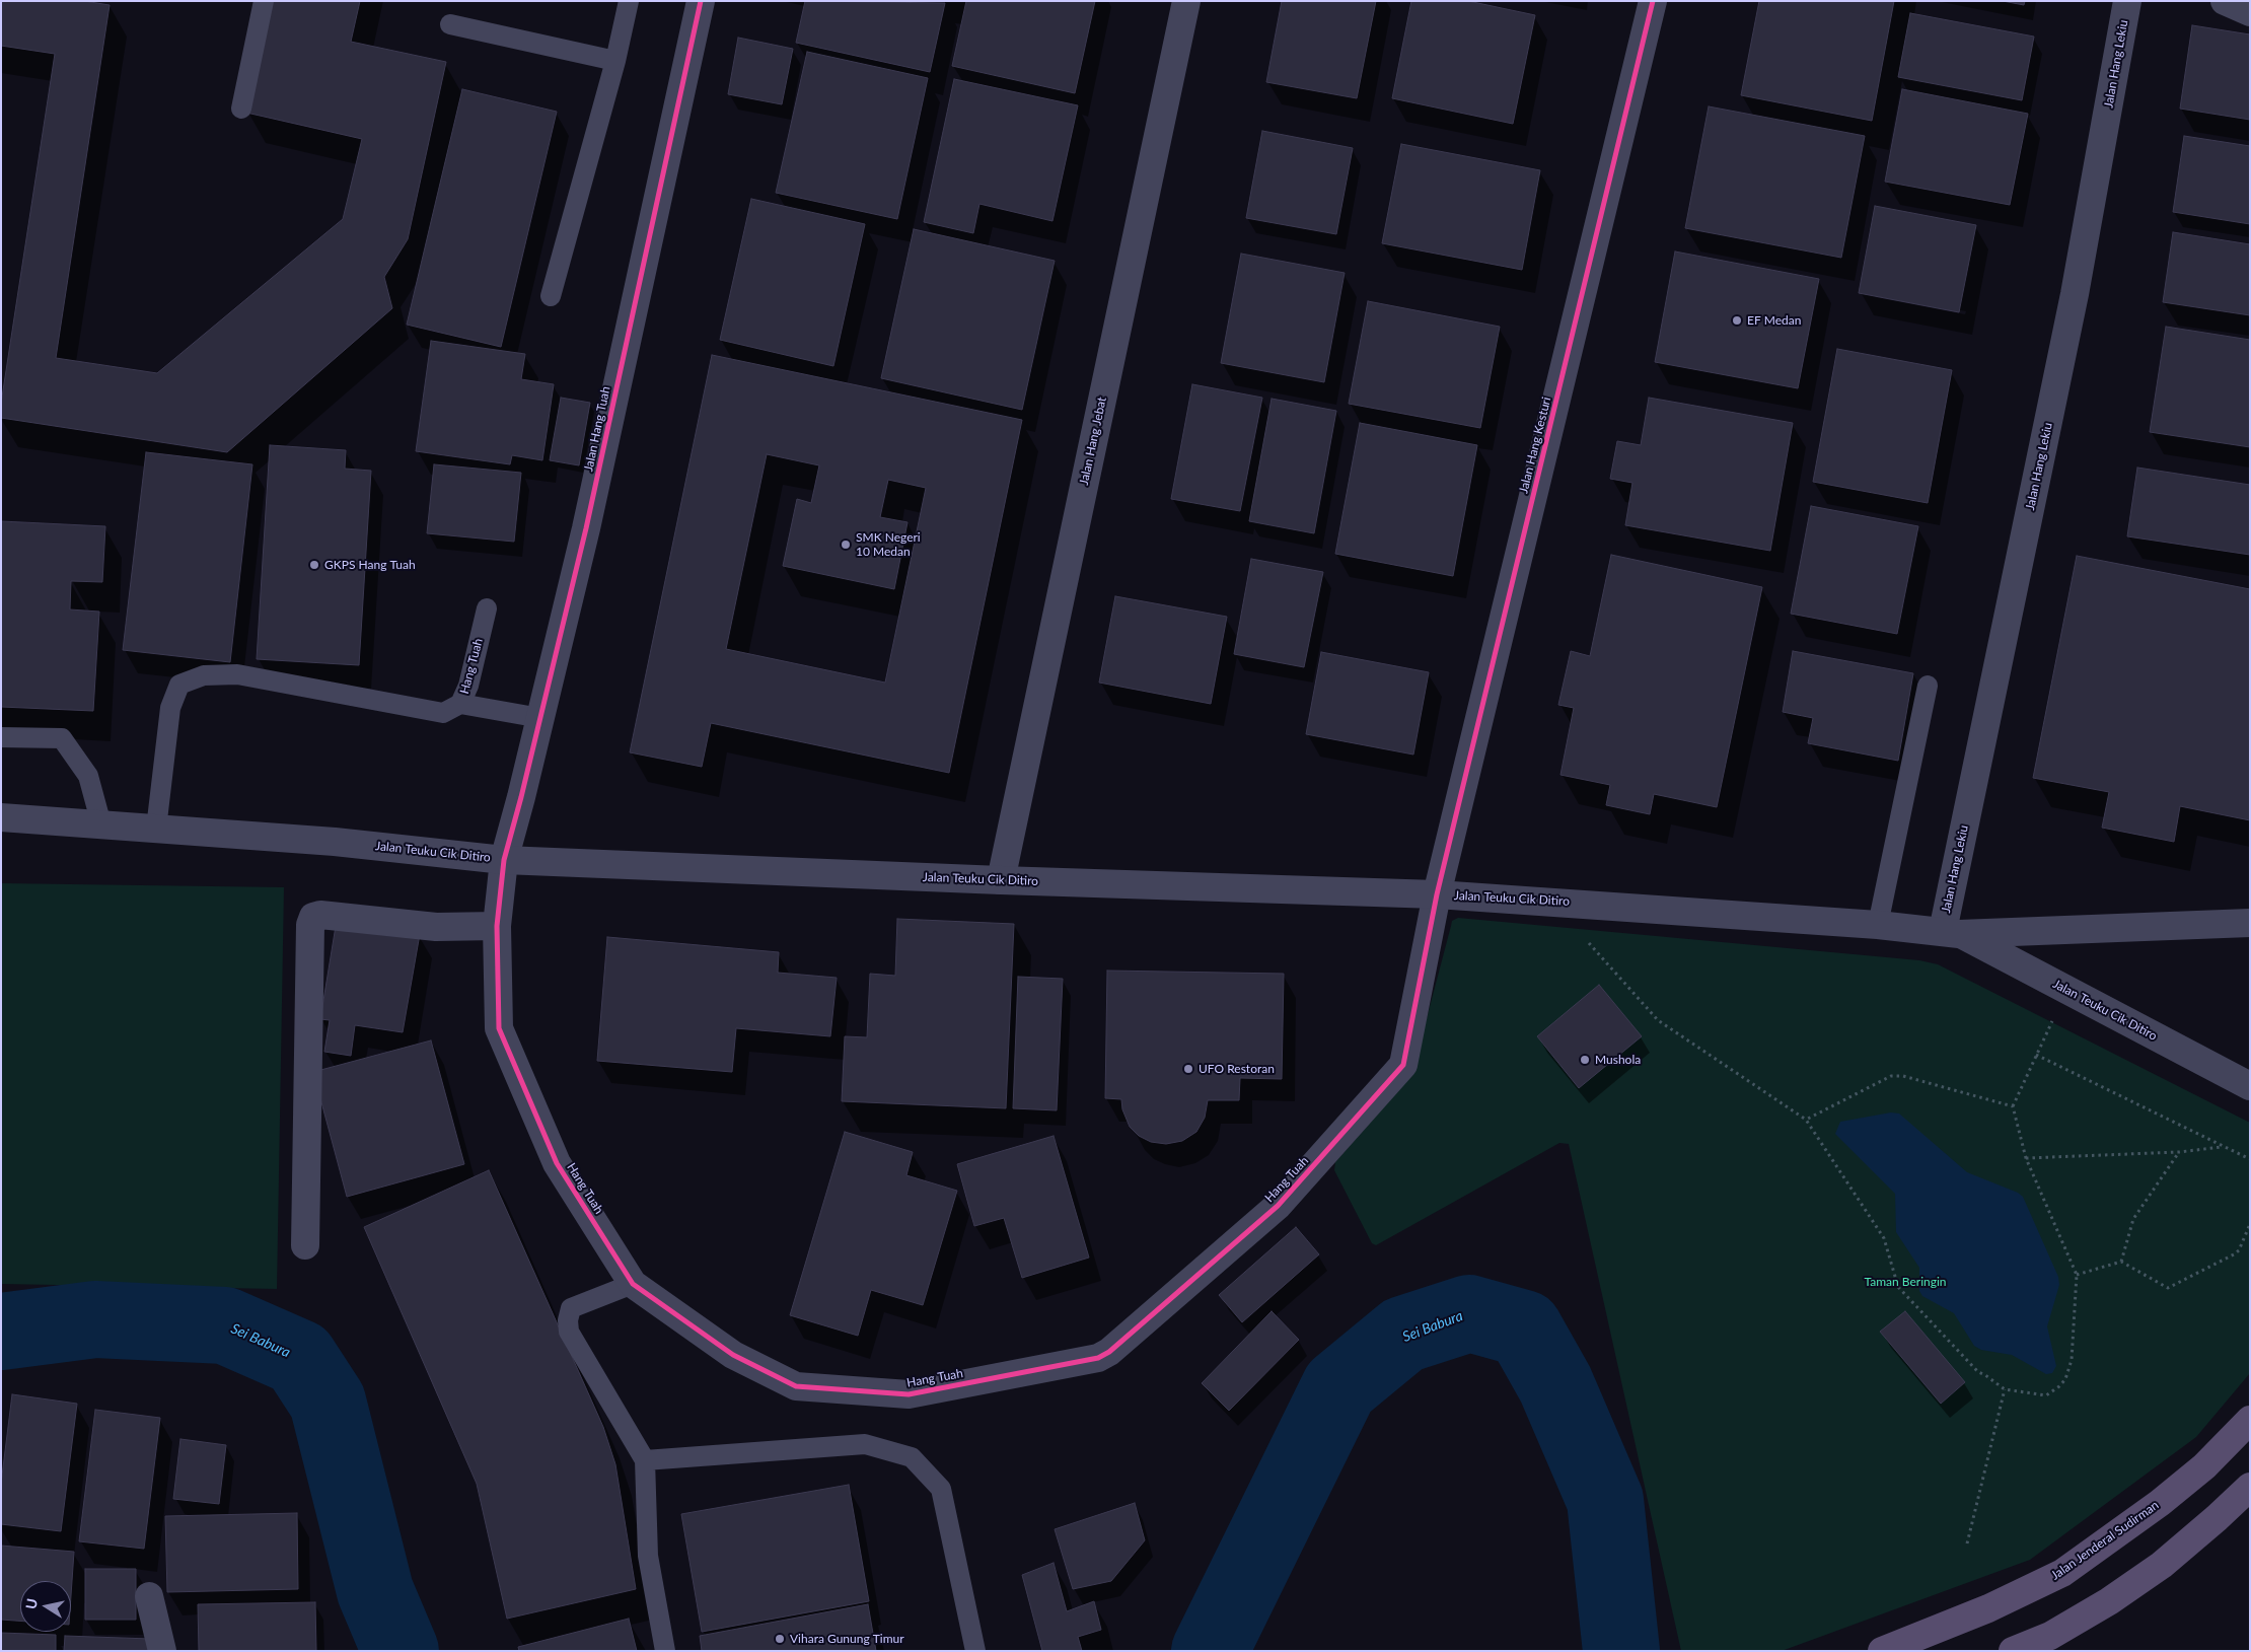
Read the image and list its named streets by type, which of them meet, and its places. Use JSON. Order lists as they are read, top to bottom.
{
  "streets": {
    "main road": ["Jalan Jenderal Sudirman"],
    "street": [
      "Jalan Hang Lekiu",
      "Jalan Hang Tuah",
      "Jalan Hang Jebat",
      "Jalan Hang Kesturi",
      "Hang Tuah",
      "Jalan Teuku Cik Ditiro"
    ]
  },
  "crossings": [
    ["Jalan Hang Lekiu", "Jalan Teuku Cik Ditiro"],
    ["Jalan Hang Tuah", "Hang Tuah"],
    ["Jalan Hang Tuah", "Jalan Teuku Cik Ditiro"],
    ["Jalan Hang Jebat", "Jalan Teuku Cik Ditiro"],
    ["Jalan Hang Kesturi", "Hang Tuah"],
    ["Jalan Hang Kesturi", "Jalan Teuku Cik Ditiro"],
    ["Hang Tuah", "Jalan Teuku Cik Ditiro"]
  ],
  "water": ["Sei Babura"],
  "parks": ["Taman Beringin"],
  "places": [
    "EF Medan",
    "SMK Negeri 10 Medan",
    "GKPS Hang Tuah",
    "Mushola",
    "UFO Restoran",
    "Vihara Gunung Timur"
  ],
  "north": "left"
}
